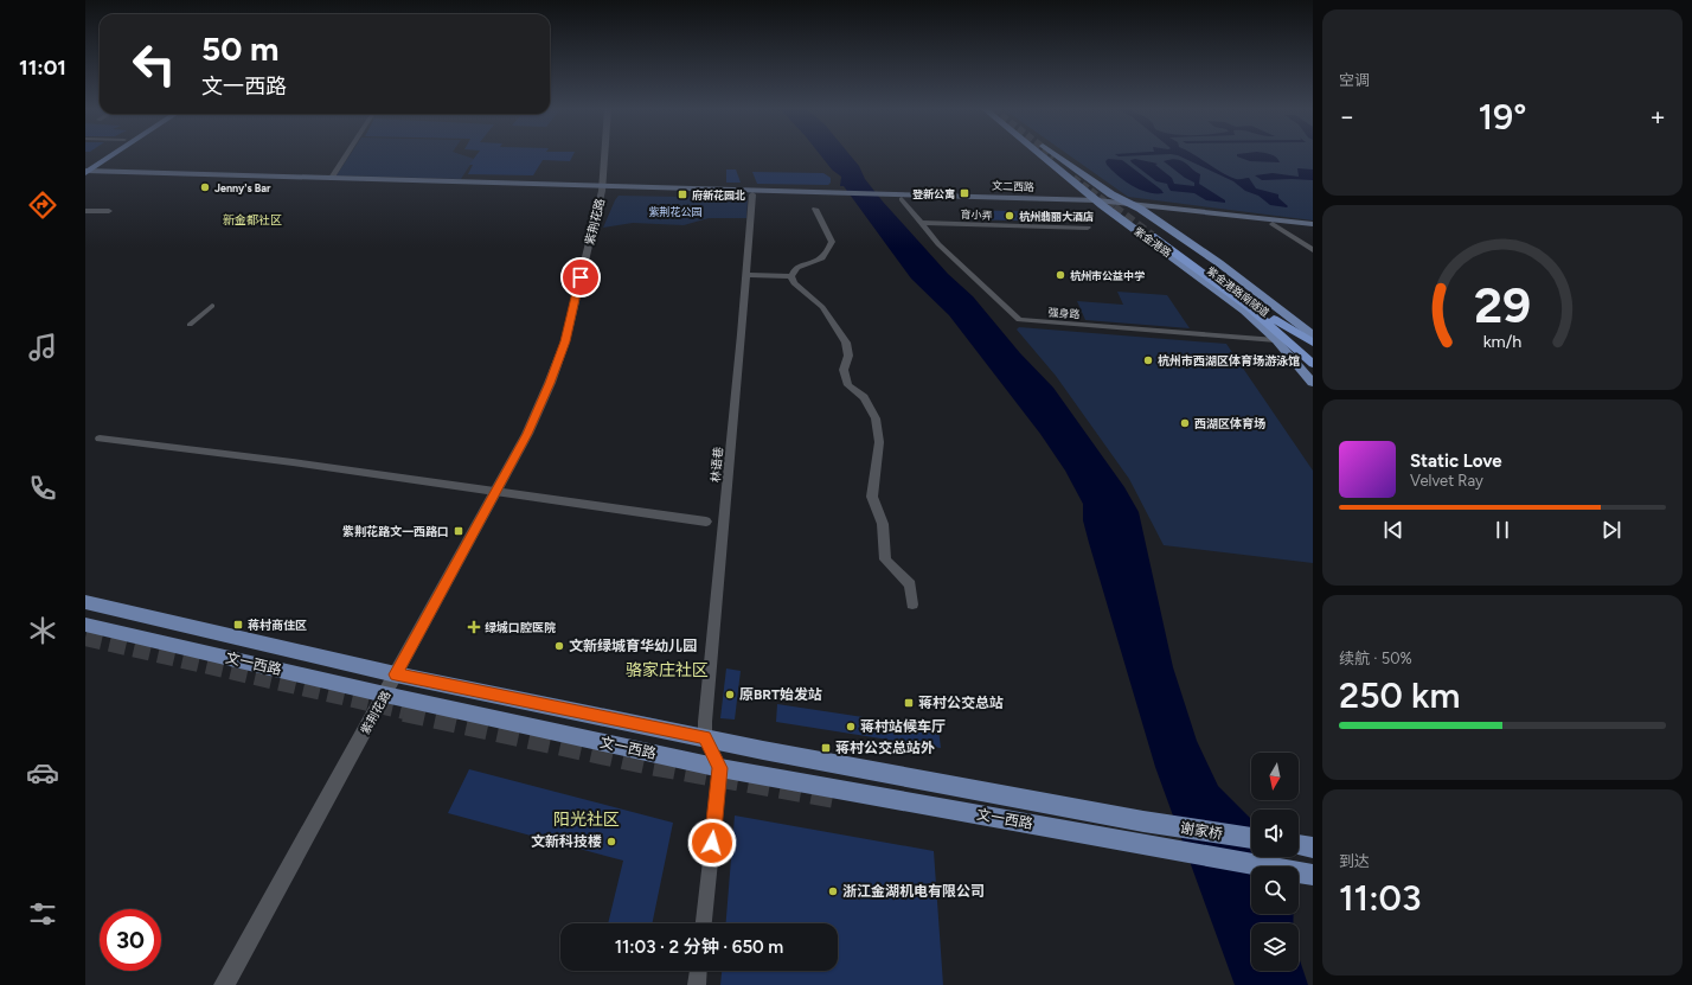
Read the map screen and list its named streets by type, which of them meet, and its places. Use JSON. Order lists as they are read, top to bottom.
{
  "streets": {
    "highway": ["紫金港路南隧道"],
    "main road": [
      "文二西路",
      "紫金港路",
      "文一西路",
      "谢家桥"
    ],
    "street": [
      "育小弄",
      "紫荆花路",
      "强身路",
      "林语巷"
    ]
  },
  "crossings": [
    ["文二西路", "紫荆花路"],
    ["文二西路", "紫金港路"],
    ["文二西路", "强身路"],
    ["文二西路", "林语巷"],
    ["育小弄", "强身路"],
    ["紫荆花路", "文一西路"],
    ["紫金港路", "强身路"],
    ["林语巷", "文一西路"],
    ["文一西路", "谢家桥"]
  ],
  "districts": ["新金都社区", "骆家庄社区", "阳光社区"],
  "parks": ["紫荆花公园"],
  "places": {
    "other": [
      "Jenny's Bar",
      "杭州翡丽大酒店",
      "杭州市公益中学",
      "杭州市西湖区体育场游泳馆",
      "西湖区体育场",
      "文新绿城育华幼儿园",
      "原BRT始发站",
      "蒋村站候车厅",
      "文新科技楼",
      "浙江金湖机电有限公司"
    ],
    "transit": [
      "登新公寓",
      "府新花园北",
      "紫荆花路文一西路口",
      "蒋村商住区",
      "蒋村公交总站",
      "蒋村公交总站外"
    ],
    "health": ["绿城口腔医院"]
  },
  "north": "bottom",
  "page": {
    "tabs": "11:01",
    "tile": [
      "空调",
      ["续航 · 50%", "250 km"],
      ["到达", "11:03"]
    ],
    "turn": ["50 m", "文一西路"],
    "heat": ["−", "19°", "+"],
    "song": ["Static Love", "Velvet Ray"],
    "limit": "30",
    "trip": "11:03 · 2 分钟 · 650 m",
    "gauge": ["29", "km/h"]
  }
}
